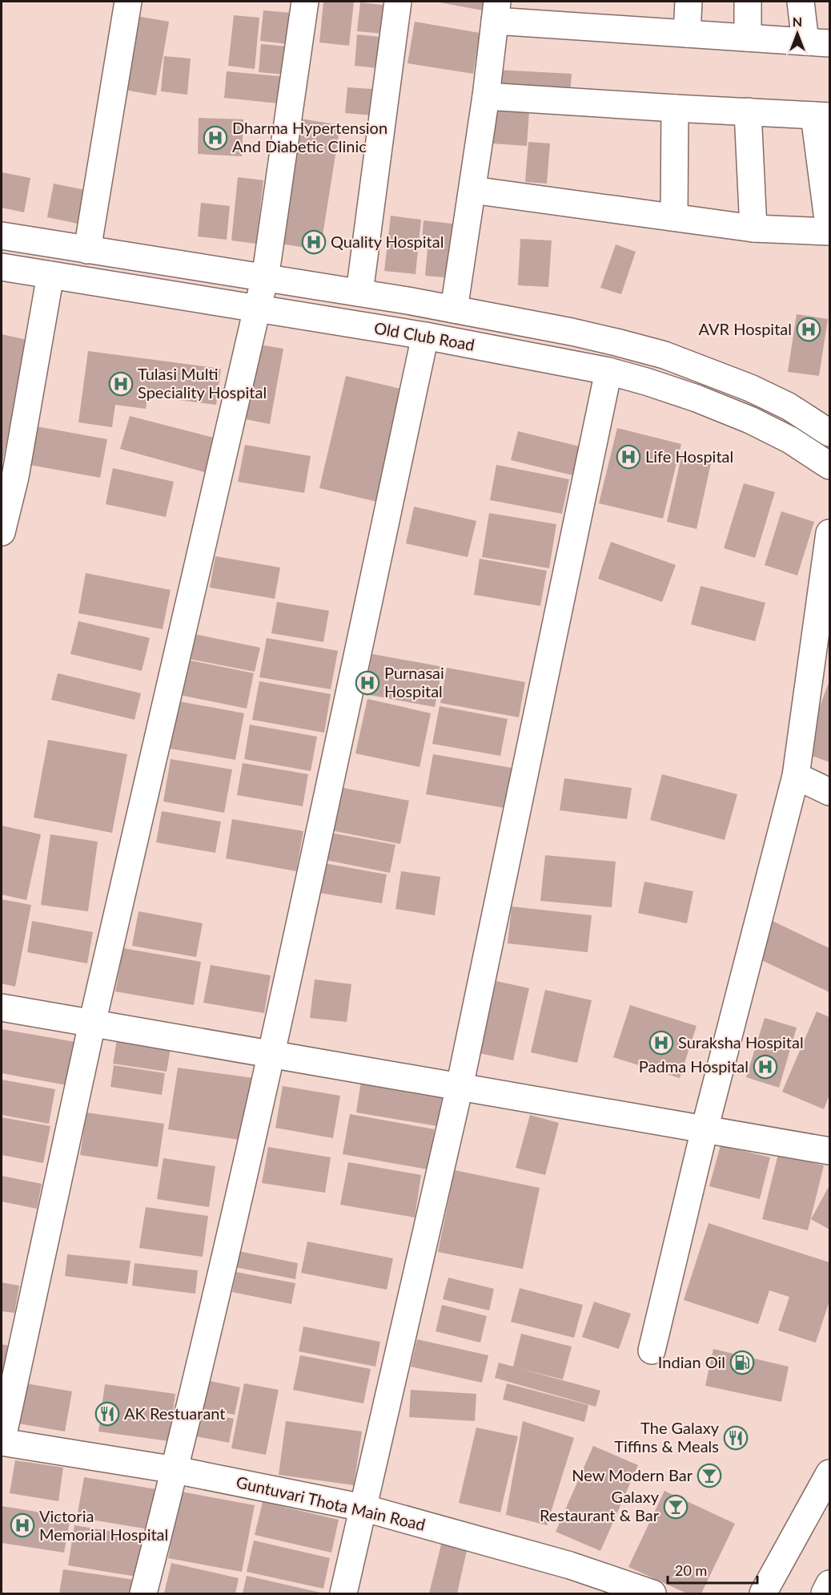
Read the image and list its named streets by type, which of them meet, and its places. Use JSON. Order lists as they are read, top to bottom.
{
  "streets": {
    "street": ["Old Club Road", "Guntuvari Thota Main Road"]
  },
  "places": {
    "hospital": [
      "Dharma Hypertension And Diabetic Clinic",
      "Quality Hospital",
      "AVR Hospital",
      "Tulasi Multi Speciality Hospital",
      "Life Hospital",
      "Purnasai Hospital",
      "Suraksha Hospital",
      "Padma Hospital",
      "Victoria Memorial Hospital"
    ],
    "fuel station": ["Indian Oil"],
    "restaurant": ["AK Restuarant", "The Galaxy Tiffins & Meals"],
    "bar": ["New Modern Bar", "Galaxy Restaurant & Bar"]
  },
  "scale_bar": "20 m",
  "north": "top"
}
